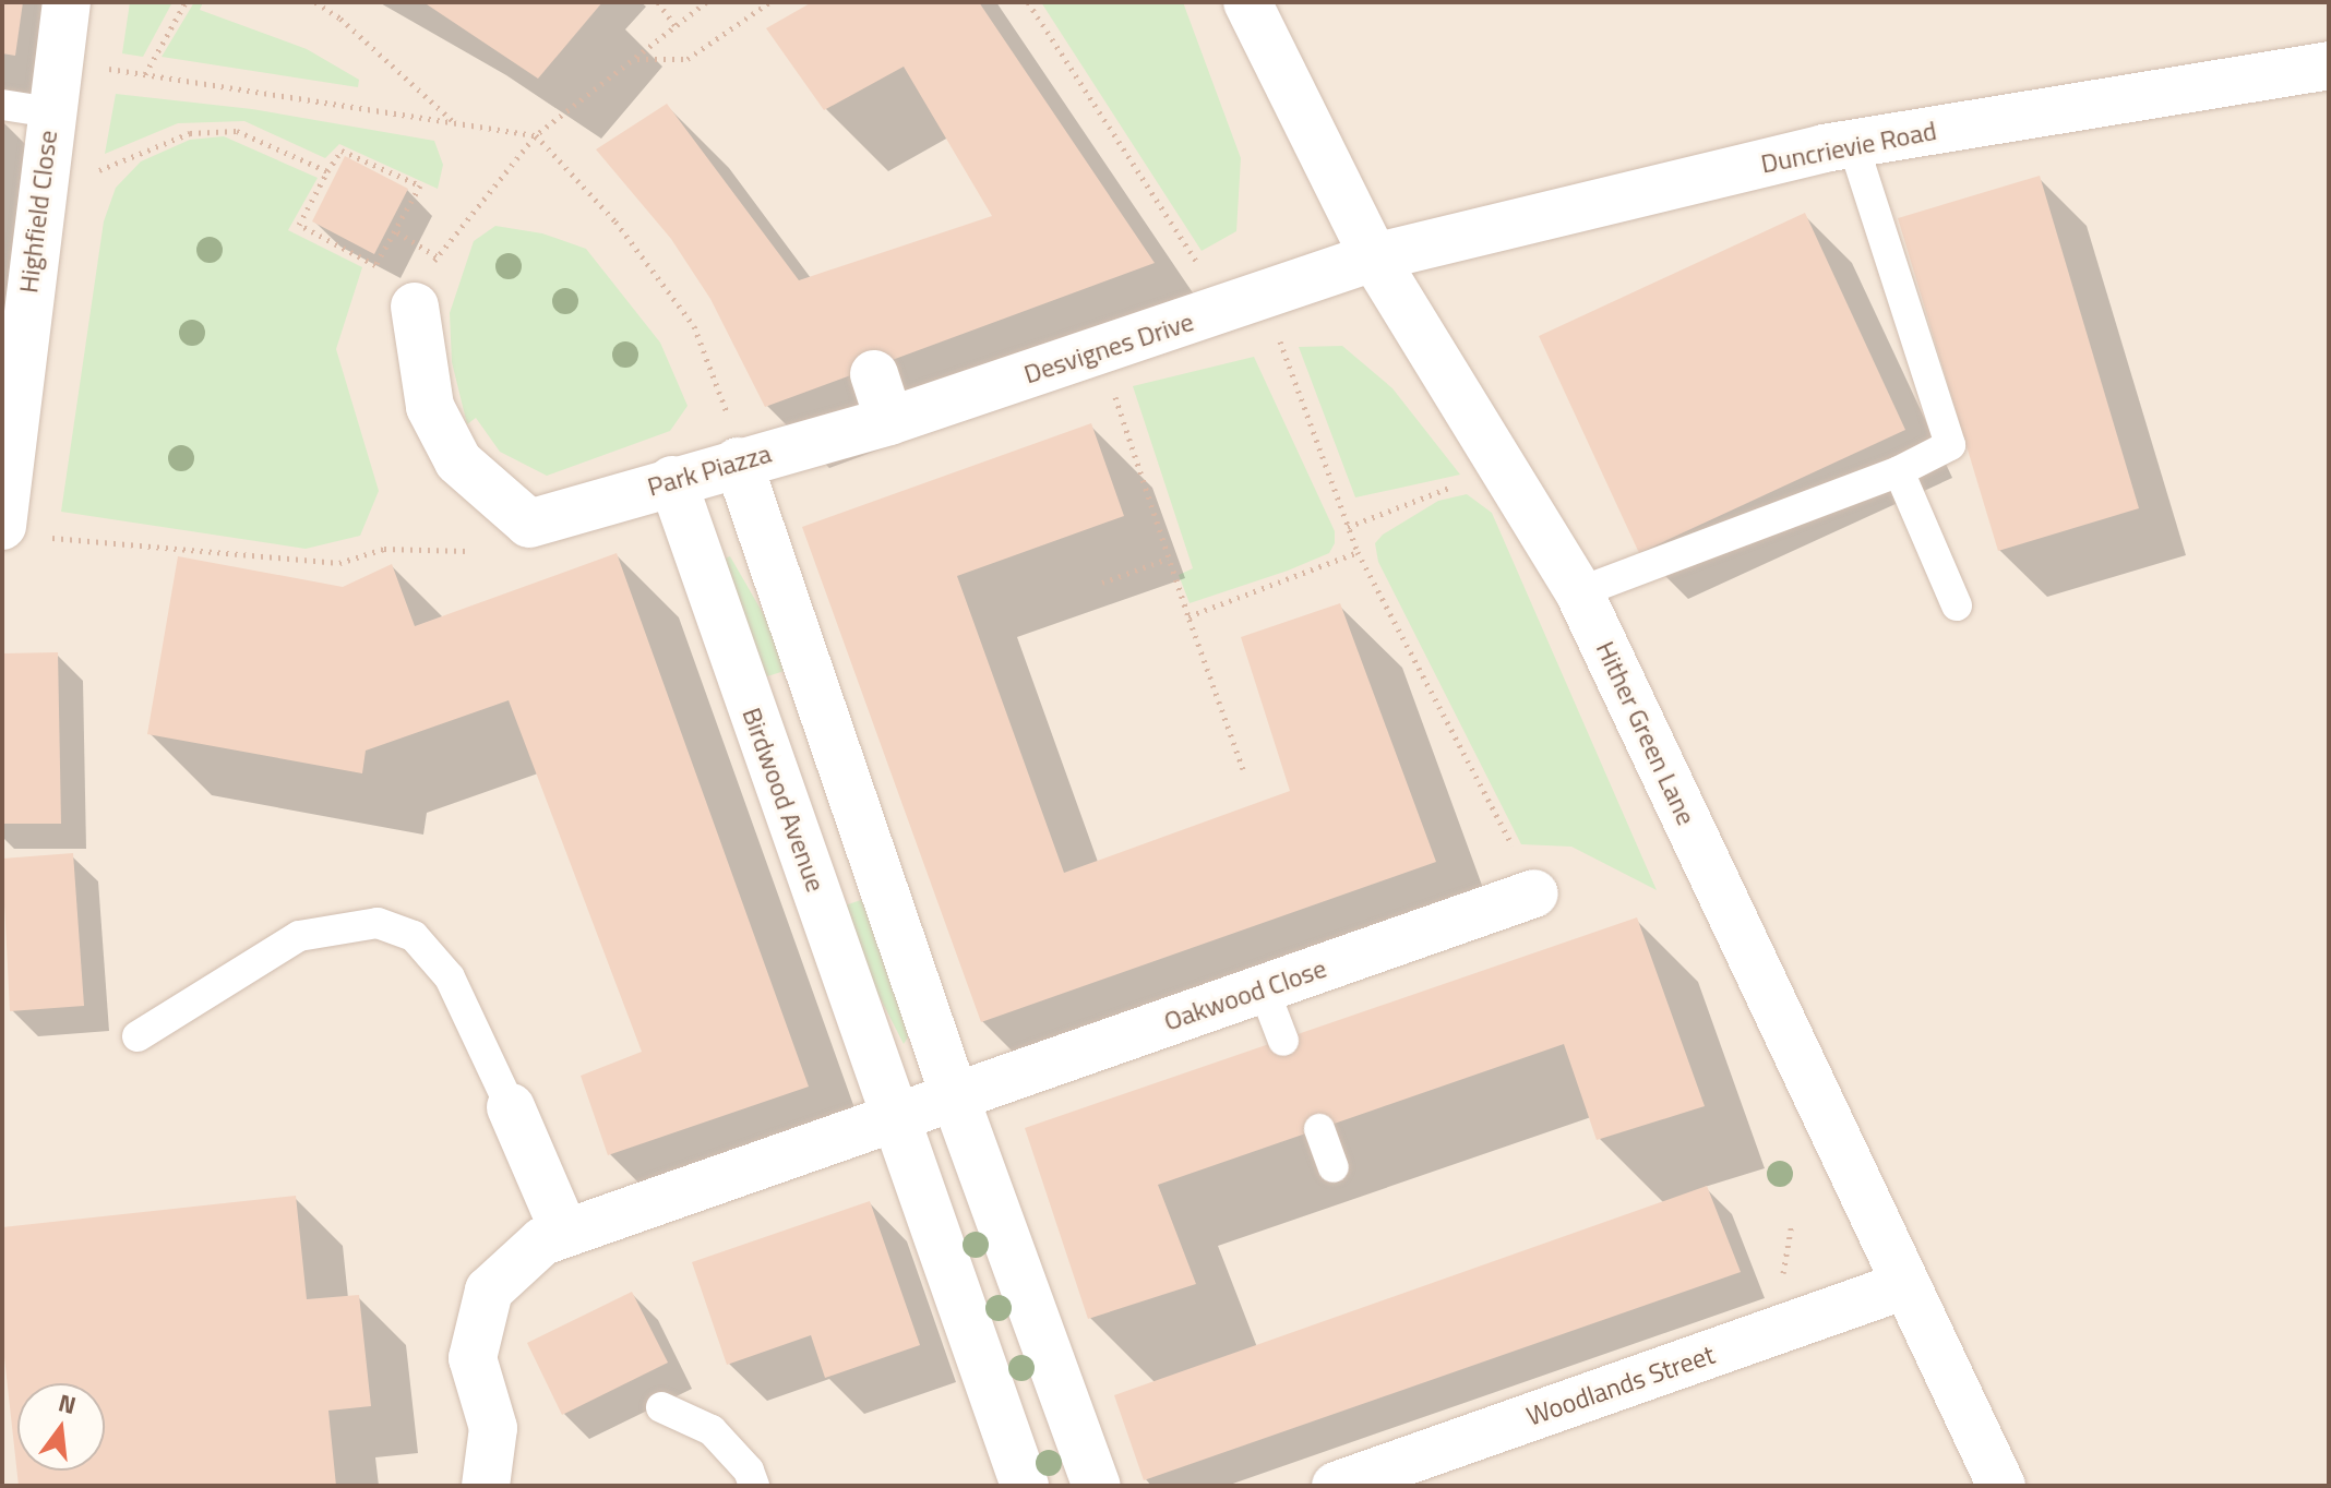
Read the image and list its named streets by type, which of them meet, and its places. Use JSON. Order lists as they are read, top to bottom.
{
  "streets": {
    "street": [
      "Duncrievie Road",
      "Highfield Close",
      "Desvignes Drive",
      "Park Piazza",
      "Hither Green Lane",
      "Birdwood Avenue",
      "Oakwood Close",
      "Woodlands Street"
    ]
  },
  "crossings": [
    ["Duncrievie Road", "Desvignes Drive"],
    ["Duncrievie Road", "Hither Green Lane"],
    ["Desvignes Drive", "Park Piazza"],
    ["Desvignes Drive", "Hither Green Lane"],
    ["Park Piazza", "Birdwood Avenue"],
    ["Hither Green Lane", "Woodlands Street"]
  ],
  "north": "top"
}
